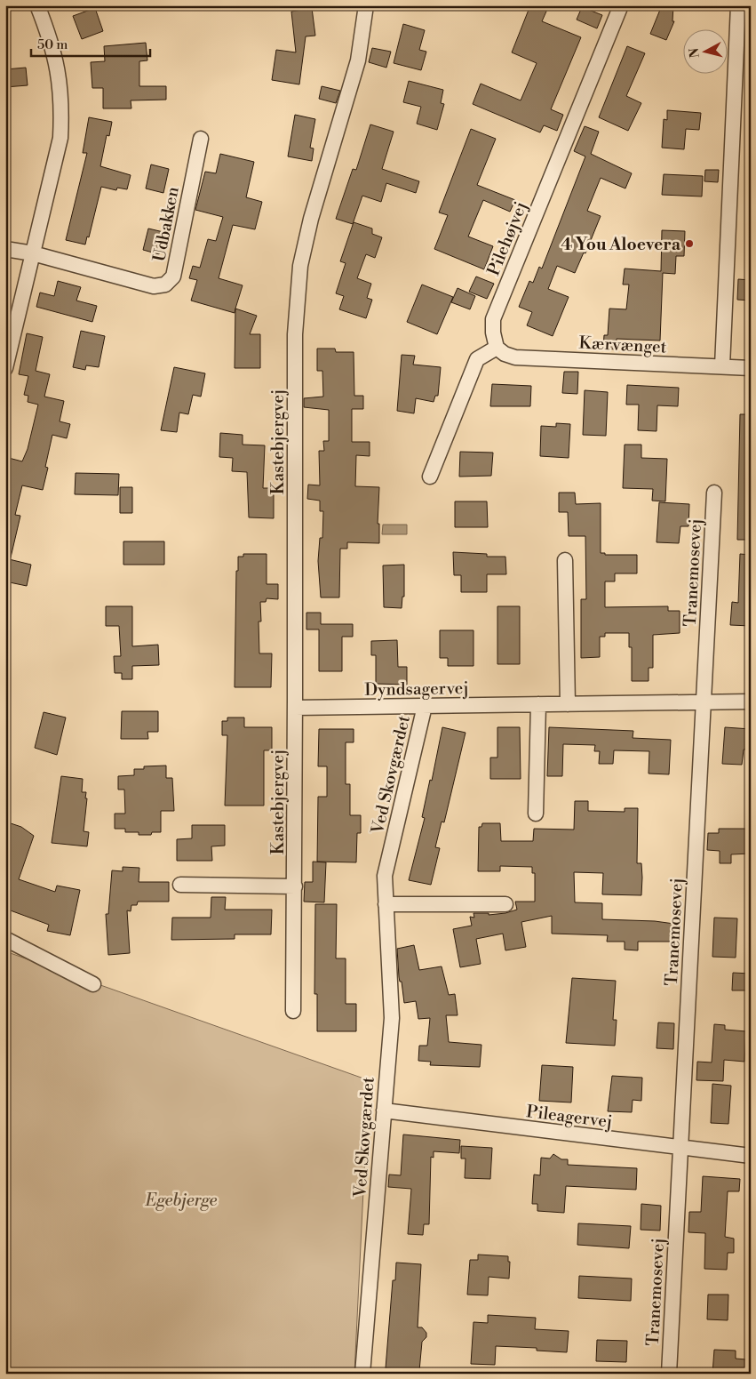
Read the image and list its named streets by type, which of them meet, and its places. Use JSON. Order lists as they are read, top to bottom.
{
  "streets": {
    "street": [
      "Udbakken",
      "Pilehøjvej",
      "Kærvænget",
      "Kastebjergvej",
      "Tranemosevej",
      "Dyndsagervej",
      "Ved Skovgærdet",
      "Pileagervej"
    ]
  },
  "crossings": [
    ["Pilehøjvej", "Kærvænget"],
    ["Kastebjergvej", "Dyndsagervej"],
    ["Tranemosevej", "Dyndsagervej"],
    ["Tranemosevej", "Pileagervej"],
    ["Dyndsagervej", "Ved Skovgærdet"],
    ["Ved Skovgærdet", "Pileagervej"]
  ],
  "parks": ["Egebjerge"],
  "places": ["4 You Aloevera"],
  "scale_bar": "50 m",
  "north": "left"
}
